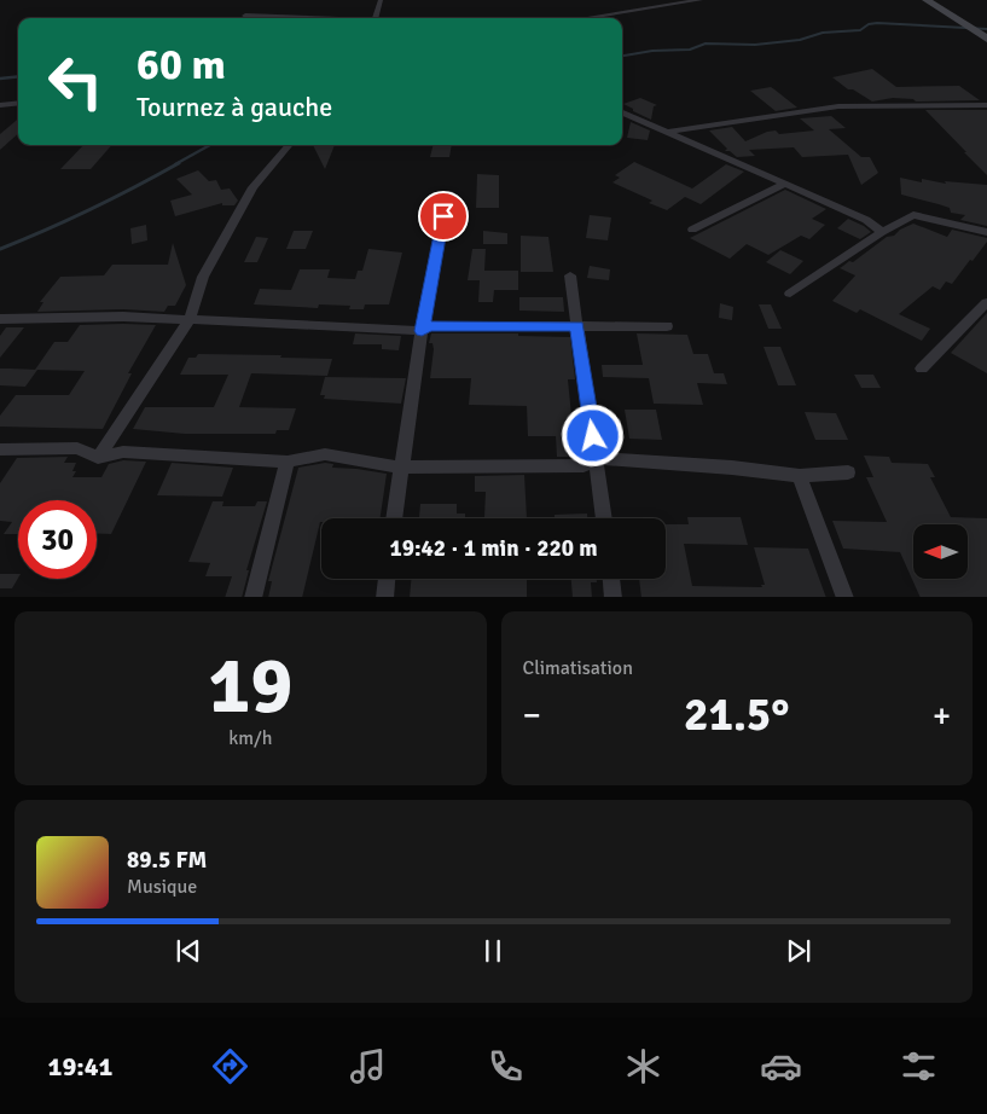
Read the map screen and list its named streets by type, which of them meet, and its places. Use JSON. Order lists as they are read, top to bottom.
{
  "north": "left",
  "page": {
    "turn": ["60 m", "Tournez à gauche"],
    "limit": "30",
    "trip": "19:42 · 1 min · 220 m",
    "tile": [
      ["19", "km/h"],
      "Climatisation"
    ],
    "heat": ["−", "21.5°", "+"],
    "song": ["89.5 FM", "Musique"],
    "tabs": "19:41"
  }
}
